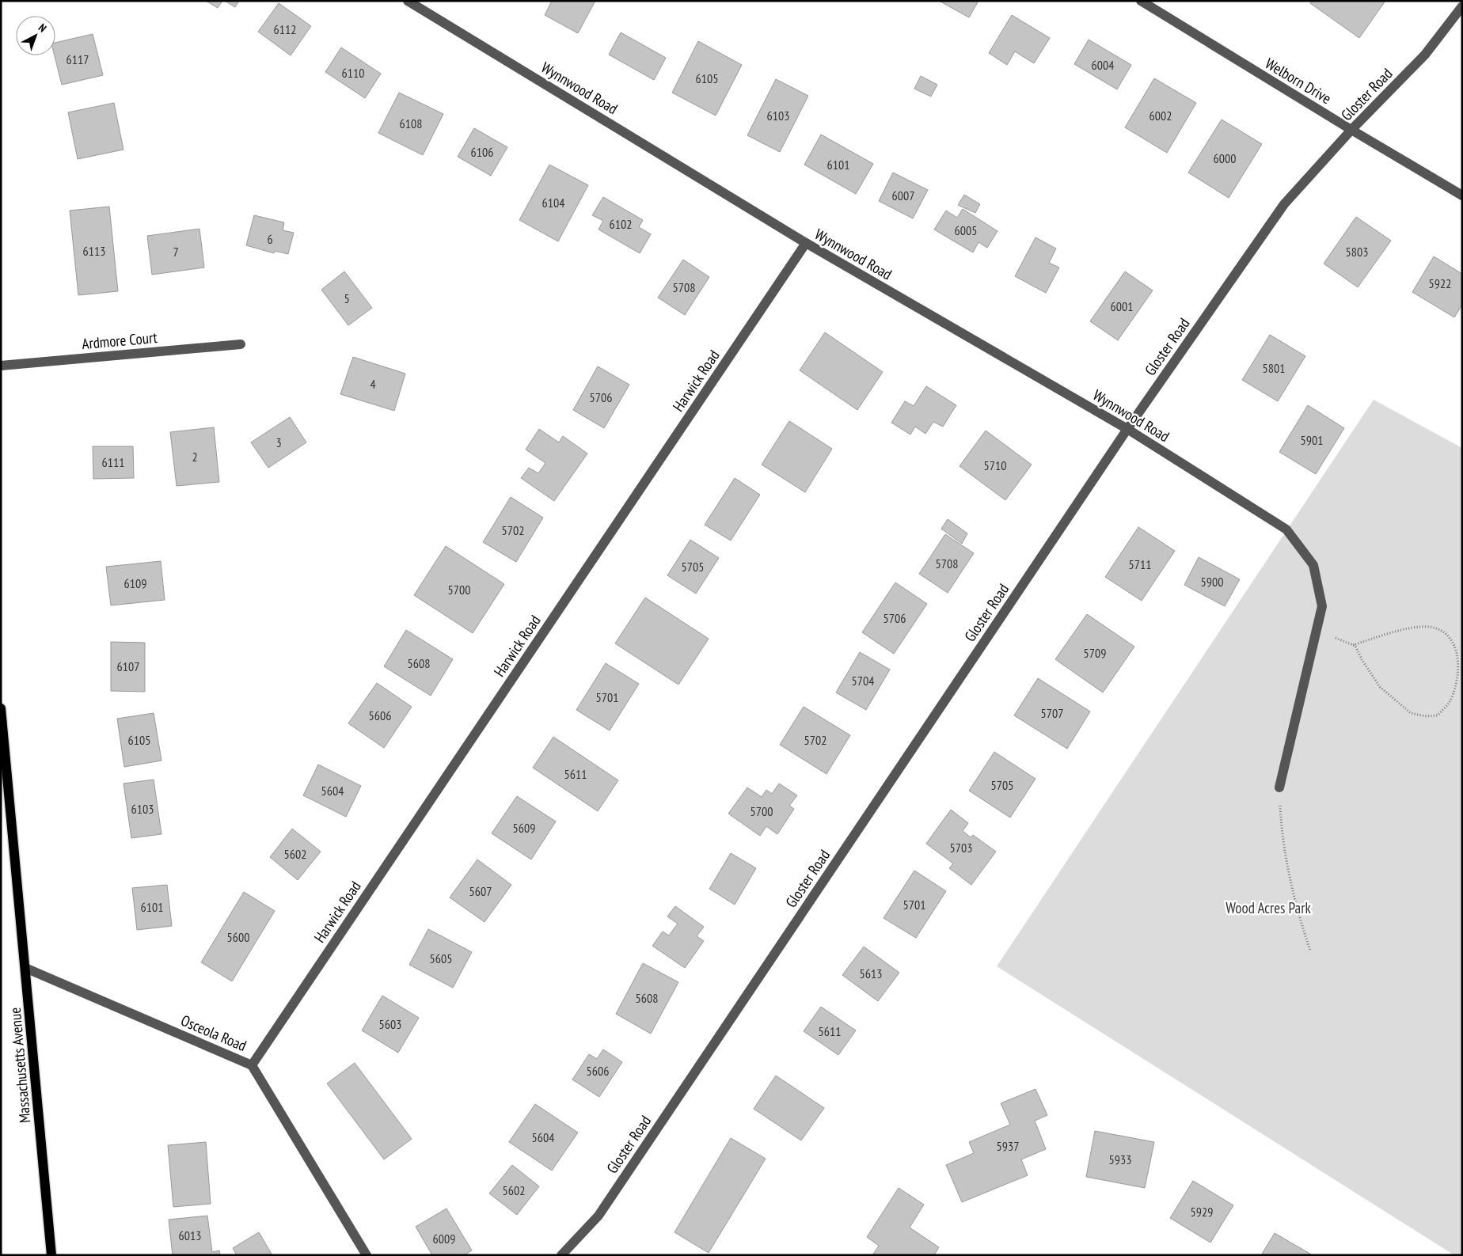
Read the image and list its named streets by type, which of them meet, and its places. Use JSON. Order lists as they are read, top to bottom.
{
  "streets": {
    "main road": ["Massachusetts Avenue"],
    "street": [
      "Welborn Drive",
      "Wynnwood Road",
      "Gloster Road",
      "Ardmore Court",
      "Harwick Road",
      "Osceola Road"
    ]
  },
  "crossings": [
    ["Welborn Drive", "Gloster Road"],
    ["Wynnwood Road", "Gloster Road"],
    ["Wynnwood Road", "Harwick Road"],
    ["Harwick Road", "Osceola Road"],
    ["Osceola Road", "Massachusetts Avenue"]
  ],
  "parks": ["Wood Acres Park"],
  "house_numbers": [
    "6112",
    "6117",
    "6004",
    "6110",
    "6105",
    "6103",
    "6002",
    "6108",
    "6106",
    "6000",
    "6101",
    "6007",
    "6104",
    "6102",
    "6005",
    "6",
    "6113",
    "7",
    "5803",
    "5922",
    "5708",
    "5",
    "6001",
    "5801",
    "4",
    "5706",
    "5901",
    "3",
    "2",
    "6111",
    "5710",
    "5702",
    "5708",
    "5711",
    "5705",
    "5900",
    "6109",
    "5700",
    "5706",
    "5709",
    "5608",
    "6107",
    "5704",
    "5701",
    "5707",
    "5606",
    "6105",
    "5702",
    "5611",
    "5705",
    "5604",
    "6103",
    "5700",
    "5609",
    "5703",
    "5602",
    "5607",
    "5701",
    "6101",
    "5600",
    "5605",
    "5613",
    "5608",
    "5603",
    "5611",
    "5606",
    "5604",
    "5937",
    "5933",
    "5602",
    "5929",
    "6013",
    "6009"
  ],
  "north": "top right"
}
